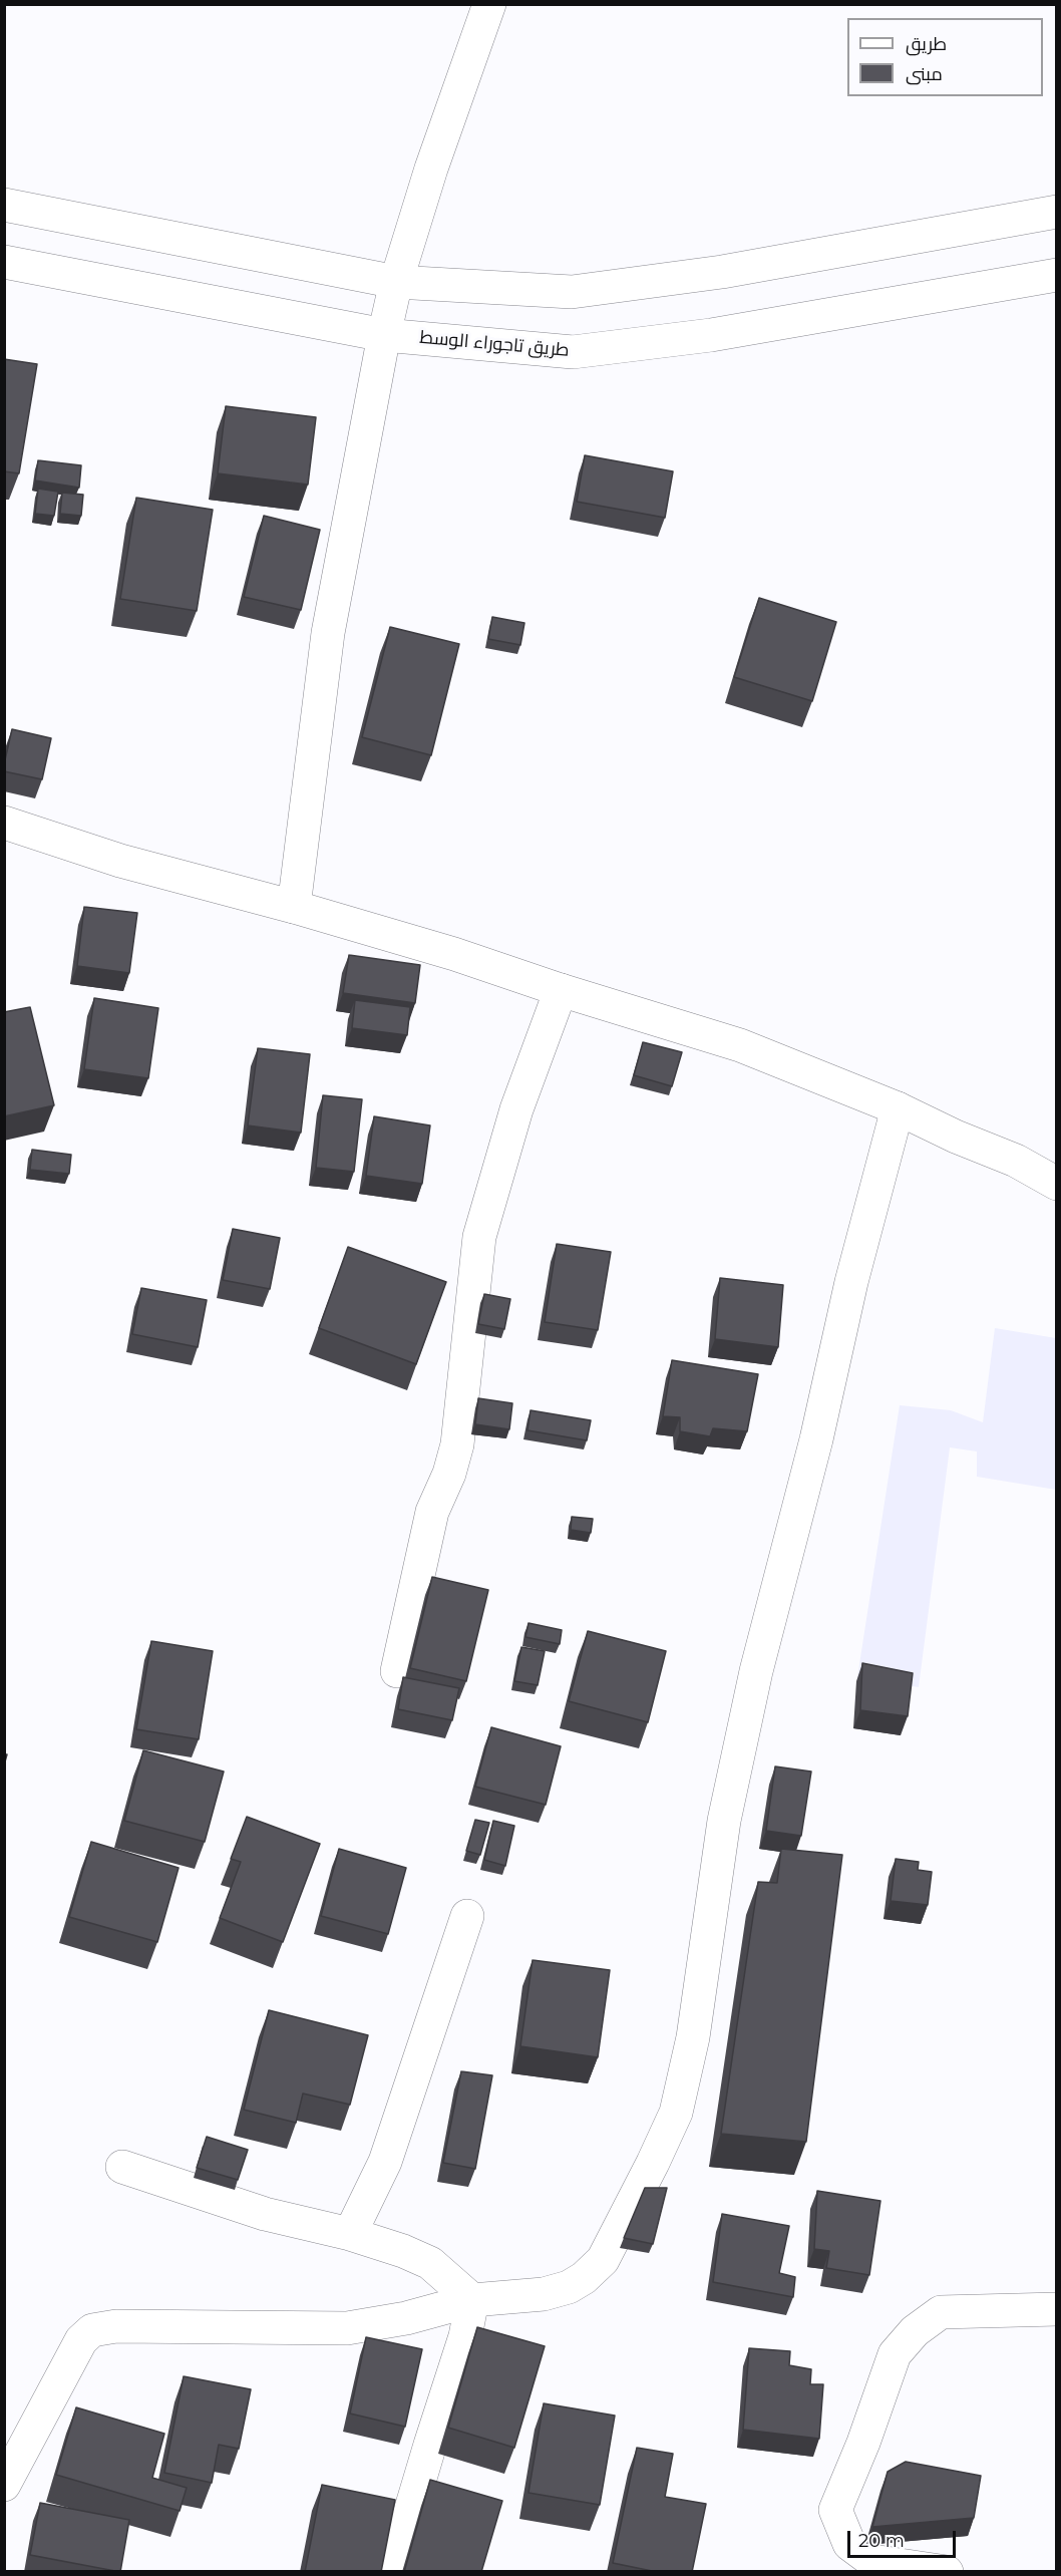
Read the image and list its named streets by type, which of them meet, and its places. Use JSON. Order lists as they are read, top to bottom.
{
  "streets": {
    "street": ["طريق تاجوراء الوسط"]
  },
  "legend": ["طريق", "مبنى"],
  "scale_bar": "20 m"
}
